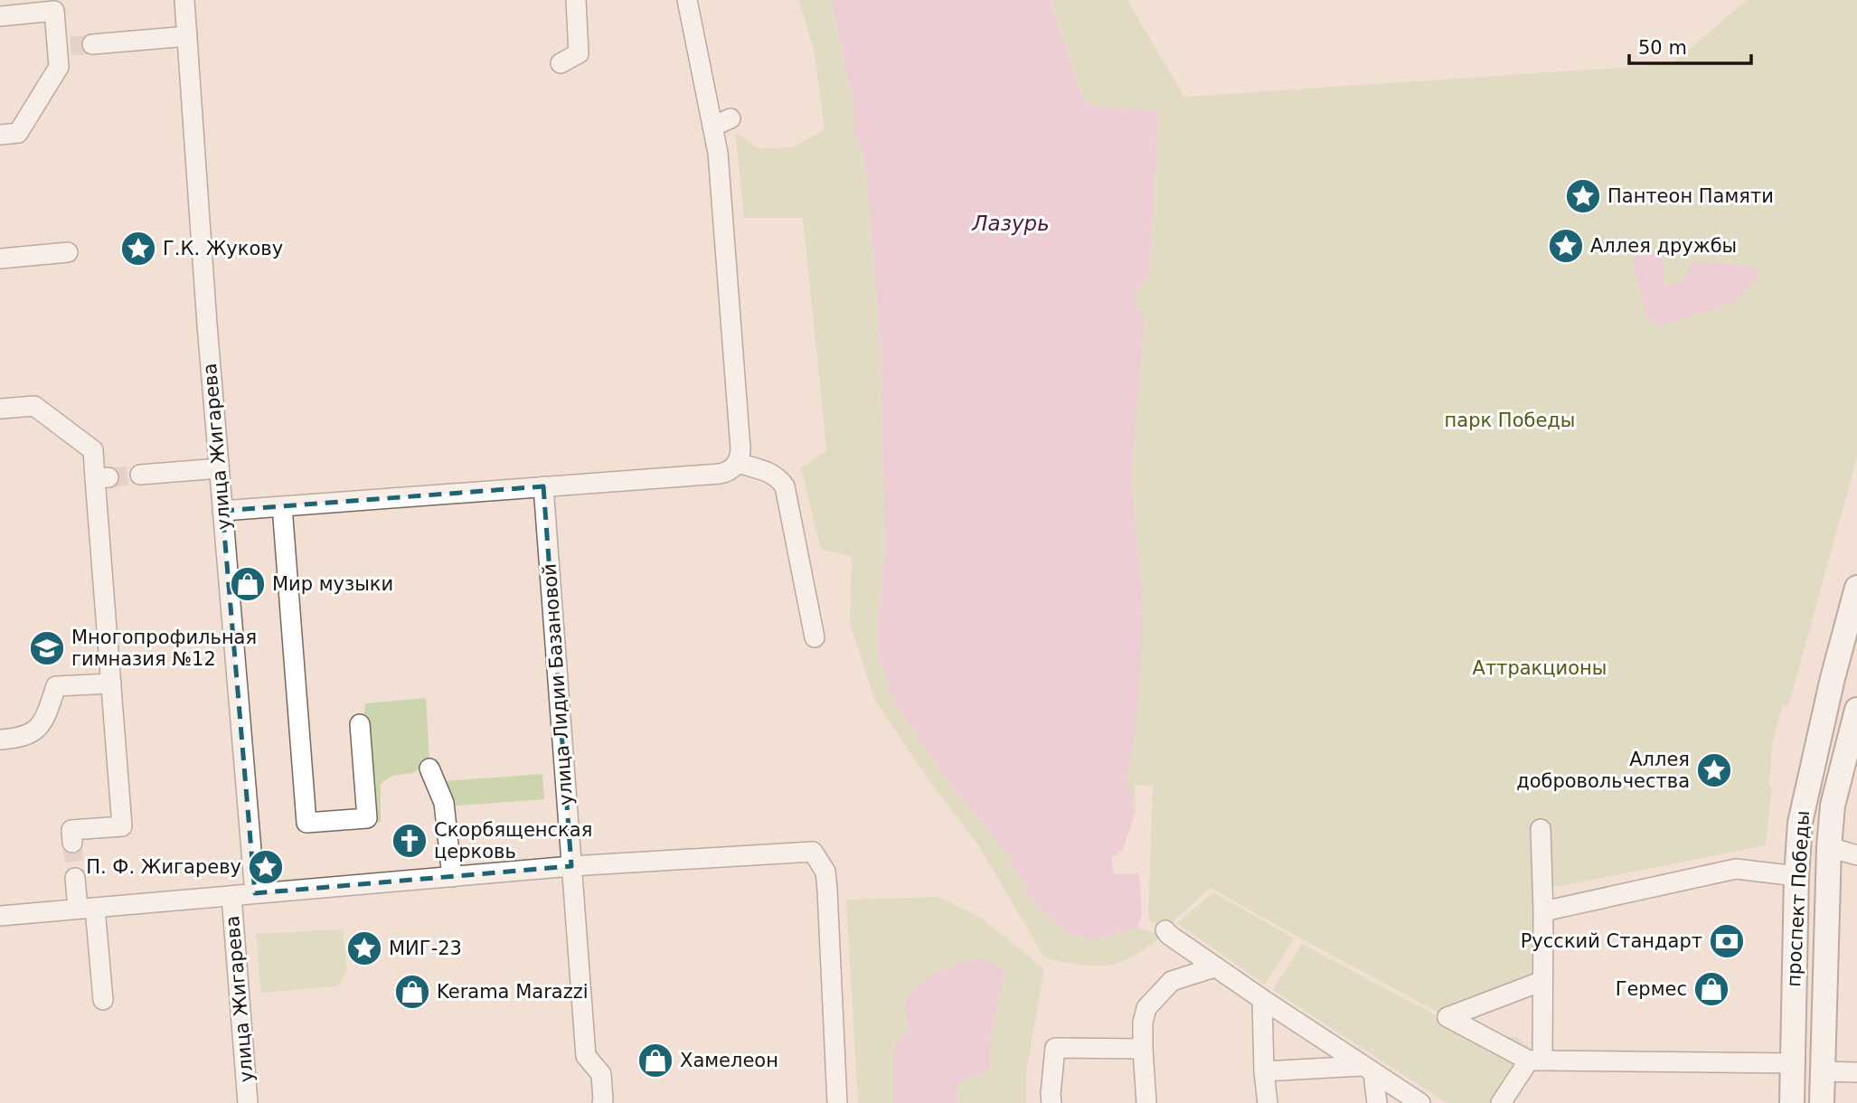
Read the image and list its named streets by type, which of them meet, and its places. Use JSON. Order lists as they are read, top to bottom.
{
  "streets": {
    "main road": ["проспект Победы"],
    "street": ["улица Жигарева", "улица Лидии Базановой"]
  },
  "water": ["Лазурь"],
  "parks": ["парк Победы", "Аттракционы"],
  "places": {
    "place": [
      "Пантеон Памяти",
      "Аллея дружбы",
      "Г.К. Жукову",
      "Аллея добровольчества",
      "П. Ф. Жигареву",
      "МИГ-23"
    ],
    "shop": [
      "Мир музыки",
      "Гермес",
      "Kerama Marazzi",
      "Хамелеон"
    ],
    "school or university": ["Многопрофильная гимназия №12"],
    "church": ["Скорбященская церковь"],
    "bank": ["Русский Стандарт"]
  },
  "scale_bar": "50 m"
}
